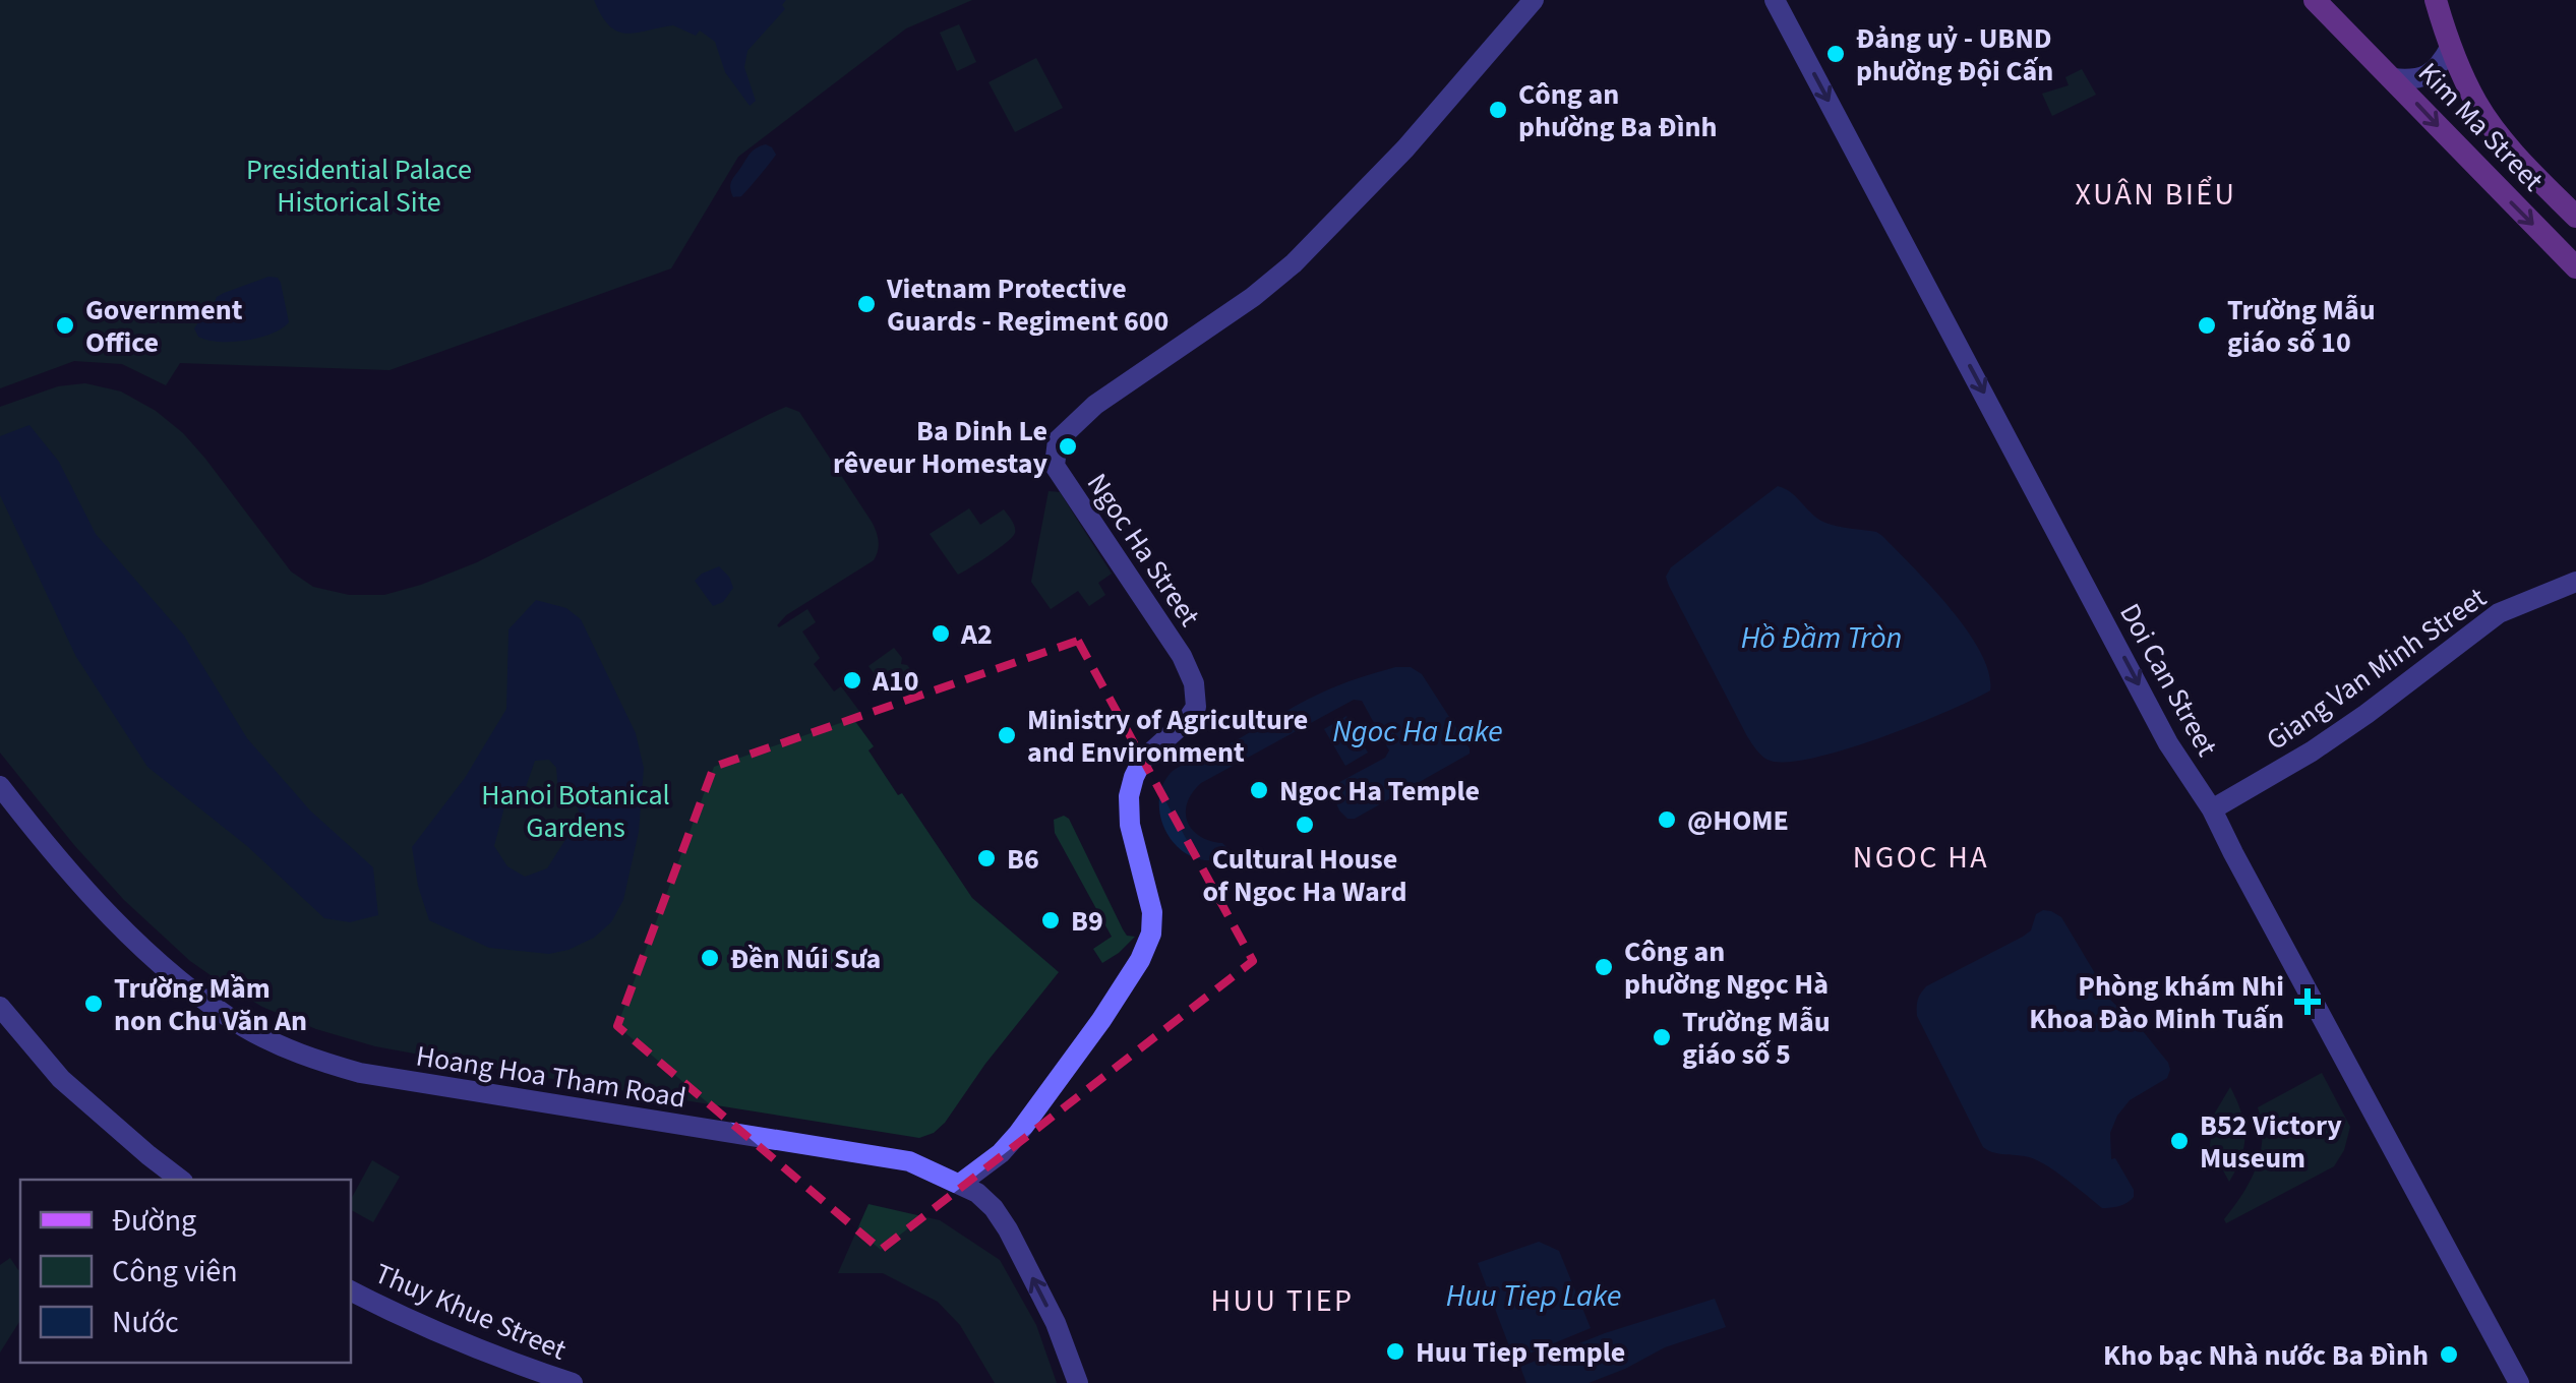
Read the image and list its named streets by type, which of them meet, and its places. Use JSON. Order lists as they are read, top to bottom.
{
  "streets": {
    "main road": ["Kim Ma Street"],
    "street": [
      "Ngoc Ha Street",
      "Giang Van Minh Street",
      "Doi Can Street",
      "Hoang Hoa Tham Road",
      "Thuy Khue Street"
    ]
  },
  "crossings": [
    ["Ngoc Ha Street", "Hoang Hoa Tham Road"],
    ["Giang Van Minh Street", "Doi Can Street"]
  ],
  "one_way": ["Doi Can Street"],
  "districts": ["XUÂN BIỂU", "NGOC HA", "HUU TIEP"],
  "water": ["Hồ Đầm Tròn", "Ngoc Ha Lake", "Huu Tiep Lake"],
  "parks": ["Presidential Palace Historical Site", "Hanoi Botanical Gardens"],
  "places": {
    "other": [
      "Đảng uỷ - UBND phường Đội Cấn",
      "Công an phường Ba Đình",
      "Vietnam Protective Guards - Regiment 600",
      "Government Office",
      "Trường Mẫu giáo số 10",
      "Ba Dinh Le rêveur Homestay",
      "A2",
      "A10",
      "Ministry of Agriculture and Environment",
      "Ngoc Ha Temple",
      "@HOME",
      "Cultural House of Ngoc Ha Ward",
      "B6",
      "B9",
      "Đền Núi Sưa",
      "Công an phường Ngọc Hà",
      "Trường Mầm non Chu Văn An",
      "Trường Mẫu giáo số 5",
      "B52 Victory Museum",
      "Huu Tiep Temple",
      "Kho bạc Nhà nước Ba Đình"
    ],
    "health": ["Phòng khám Nhi Khoa Đào Minh Tuấn"]
  },
  "legend": ["Đường", "Công viên", "Nước"]
}
